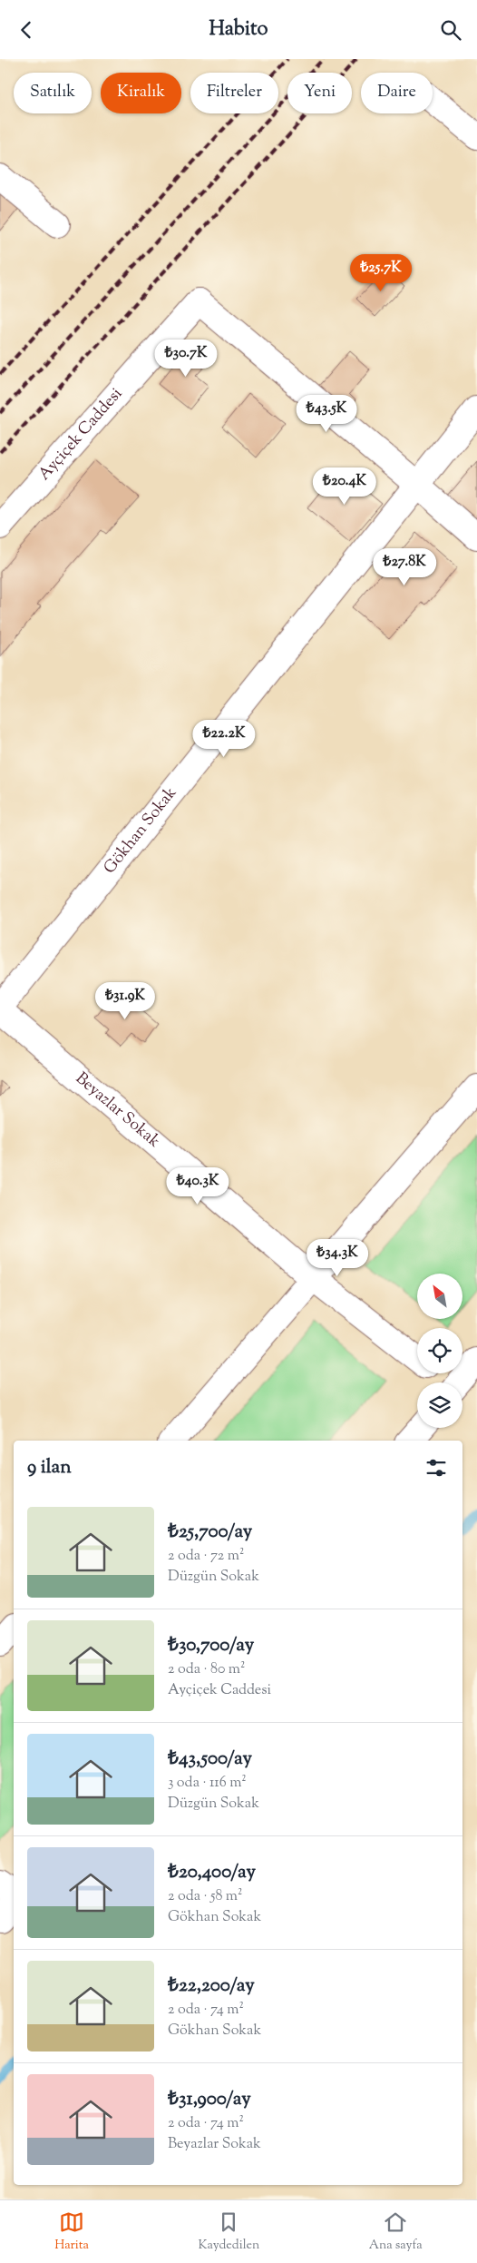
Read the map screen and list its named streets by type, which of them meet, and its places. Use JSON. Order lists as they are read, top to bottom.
{
  "streets": {
    "street": ["Ayçiçek Caddesi", "Gökhan Sokak", "Beyazlar Sokak"]
  },
  "crossings": [
    ["Ayçiçek Caddesi", "Gökhan Sokak"],
    ["Gökhan Sokak", "Beyazlar Sokak"]
  ],
  "north": "top left",
  "page": {
    "header": "Habito",
    "chip": [
      "Satılık",
      "Kiralık",
      "Filtreler",
      "Yeni",
      "Daire"
    ],
    "price": [
      "₺25.7K",
      "₺30.7K",
      "₺43.5K",
      "₺20.4K",
      "₺27.8K",
      "₺22.2K",
      "₺31.9K",
      "₺40.3K",
      "₺34.3K"
    ],
    "heading": "9 ilan",
    "list": [
      {
        "name": "₺25,700/ay",
        "note": "2 oda · 72 m² · Düzgün Sokak"
      },
      {
        "name": "₺30,700/ay",
        "note": "2 oda · 80 m² · Ayçiçek Caddesi"
      },
      {
        "name": "₺43,500/ay",
        "note": "3 oda · 116 m² · Düzgün Sokak"
      },
      {
        "name": "₺20,400/ay",
        "note": "2 oda · 58 m² · Gökhan Sokak"
      },
      {
        "name": "₺22,200/ay",
        "note": "2 oda · 74 m² · Gökhan Sokak"
      },
      {
        "name": "₺31,900/ay",
        "note": "2 oda · 74 m² · Beyazlar Sokak"
      }
    ],
    "tabs": ["Harita", "Kaydedilen", "Ana sayfa"]
  }
}
